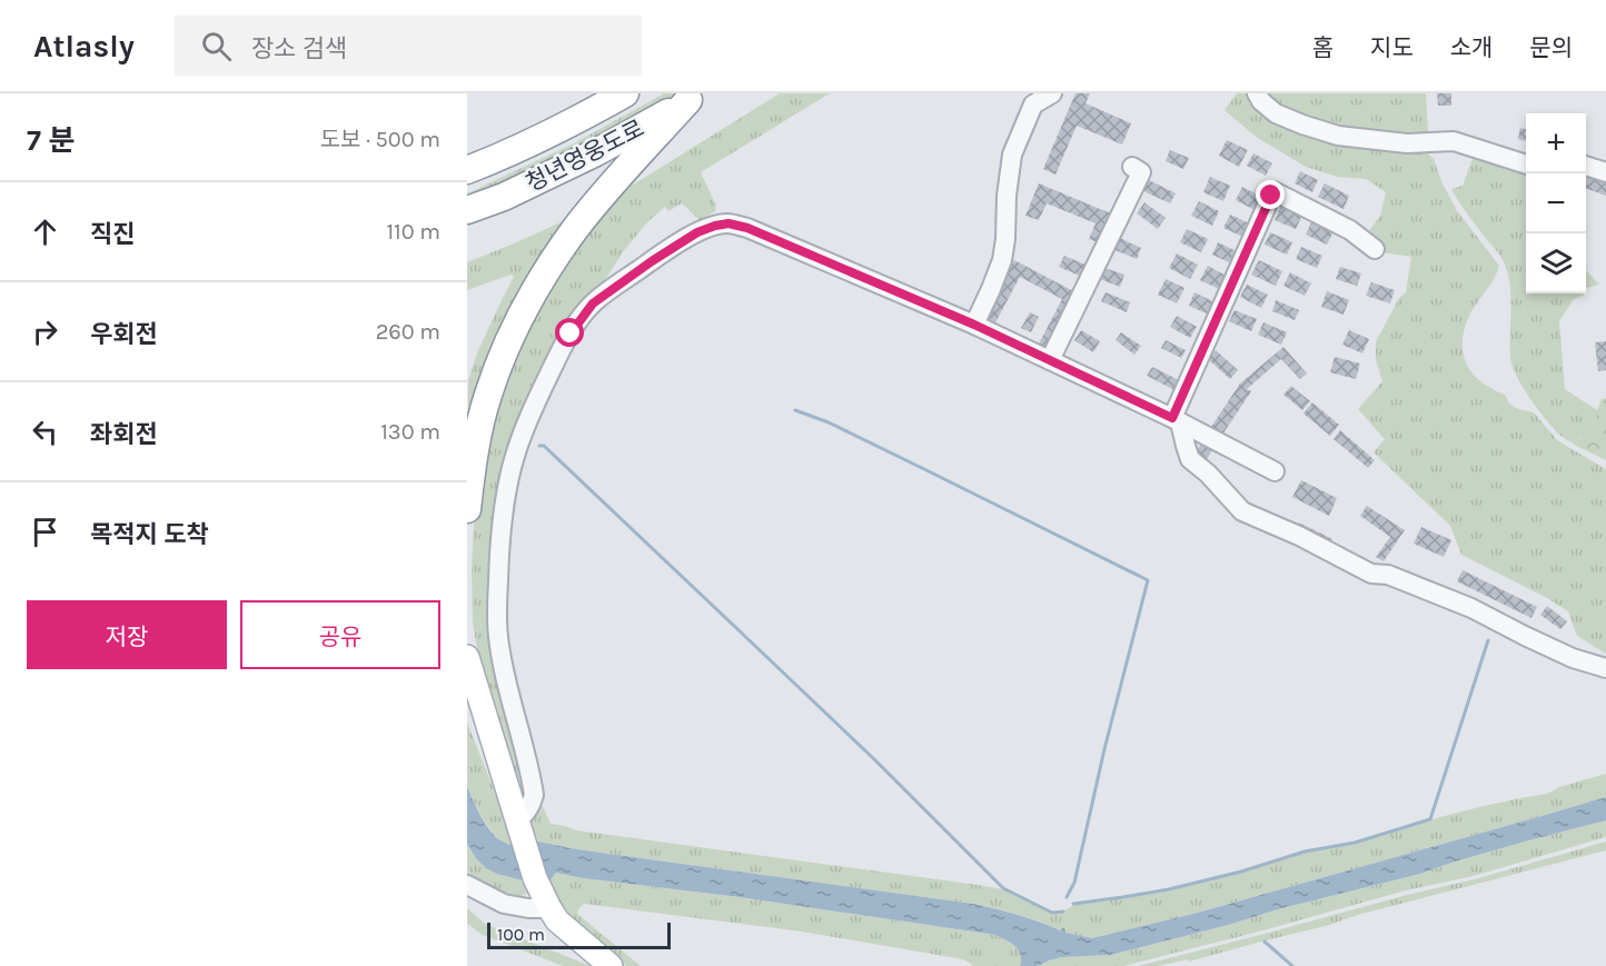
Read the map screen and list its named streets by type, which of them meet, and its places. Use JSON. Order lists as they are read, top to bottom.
{
  "streets": {
    "highway": ["청년영웅도로"]
  },
  "scale_bar": "100 m",
  "page": {
    "header": "Atlasly",
    "search": "장소 검색",
    "nav": [
      "홈",
      "지도",
      "소개",
      "문의"
    ],
    "heading": ["7 분", "도보 · 500 m"],
    "map_buttons": ["+", "−"],
    "list": [
      ["직진", "110 m"],
      ["우회전", "260 m"],
      ["좌회전", "130 m"],
      "목적지 도착"
    ],
    "buttons": ["저장", "공유"],
    "scale": "100 m"
  }
}
